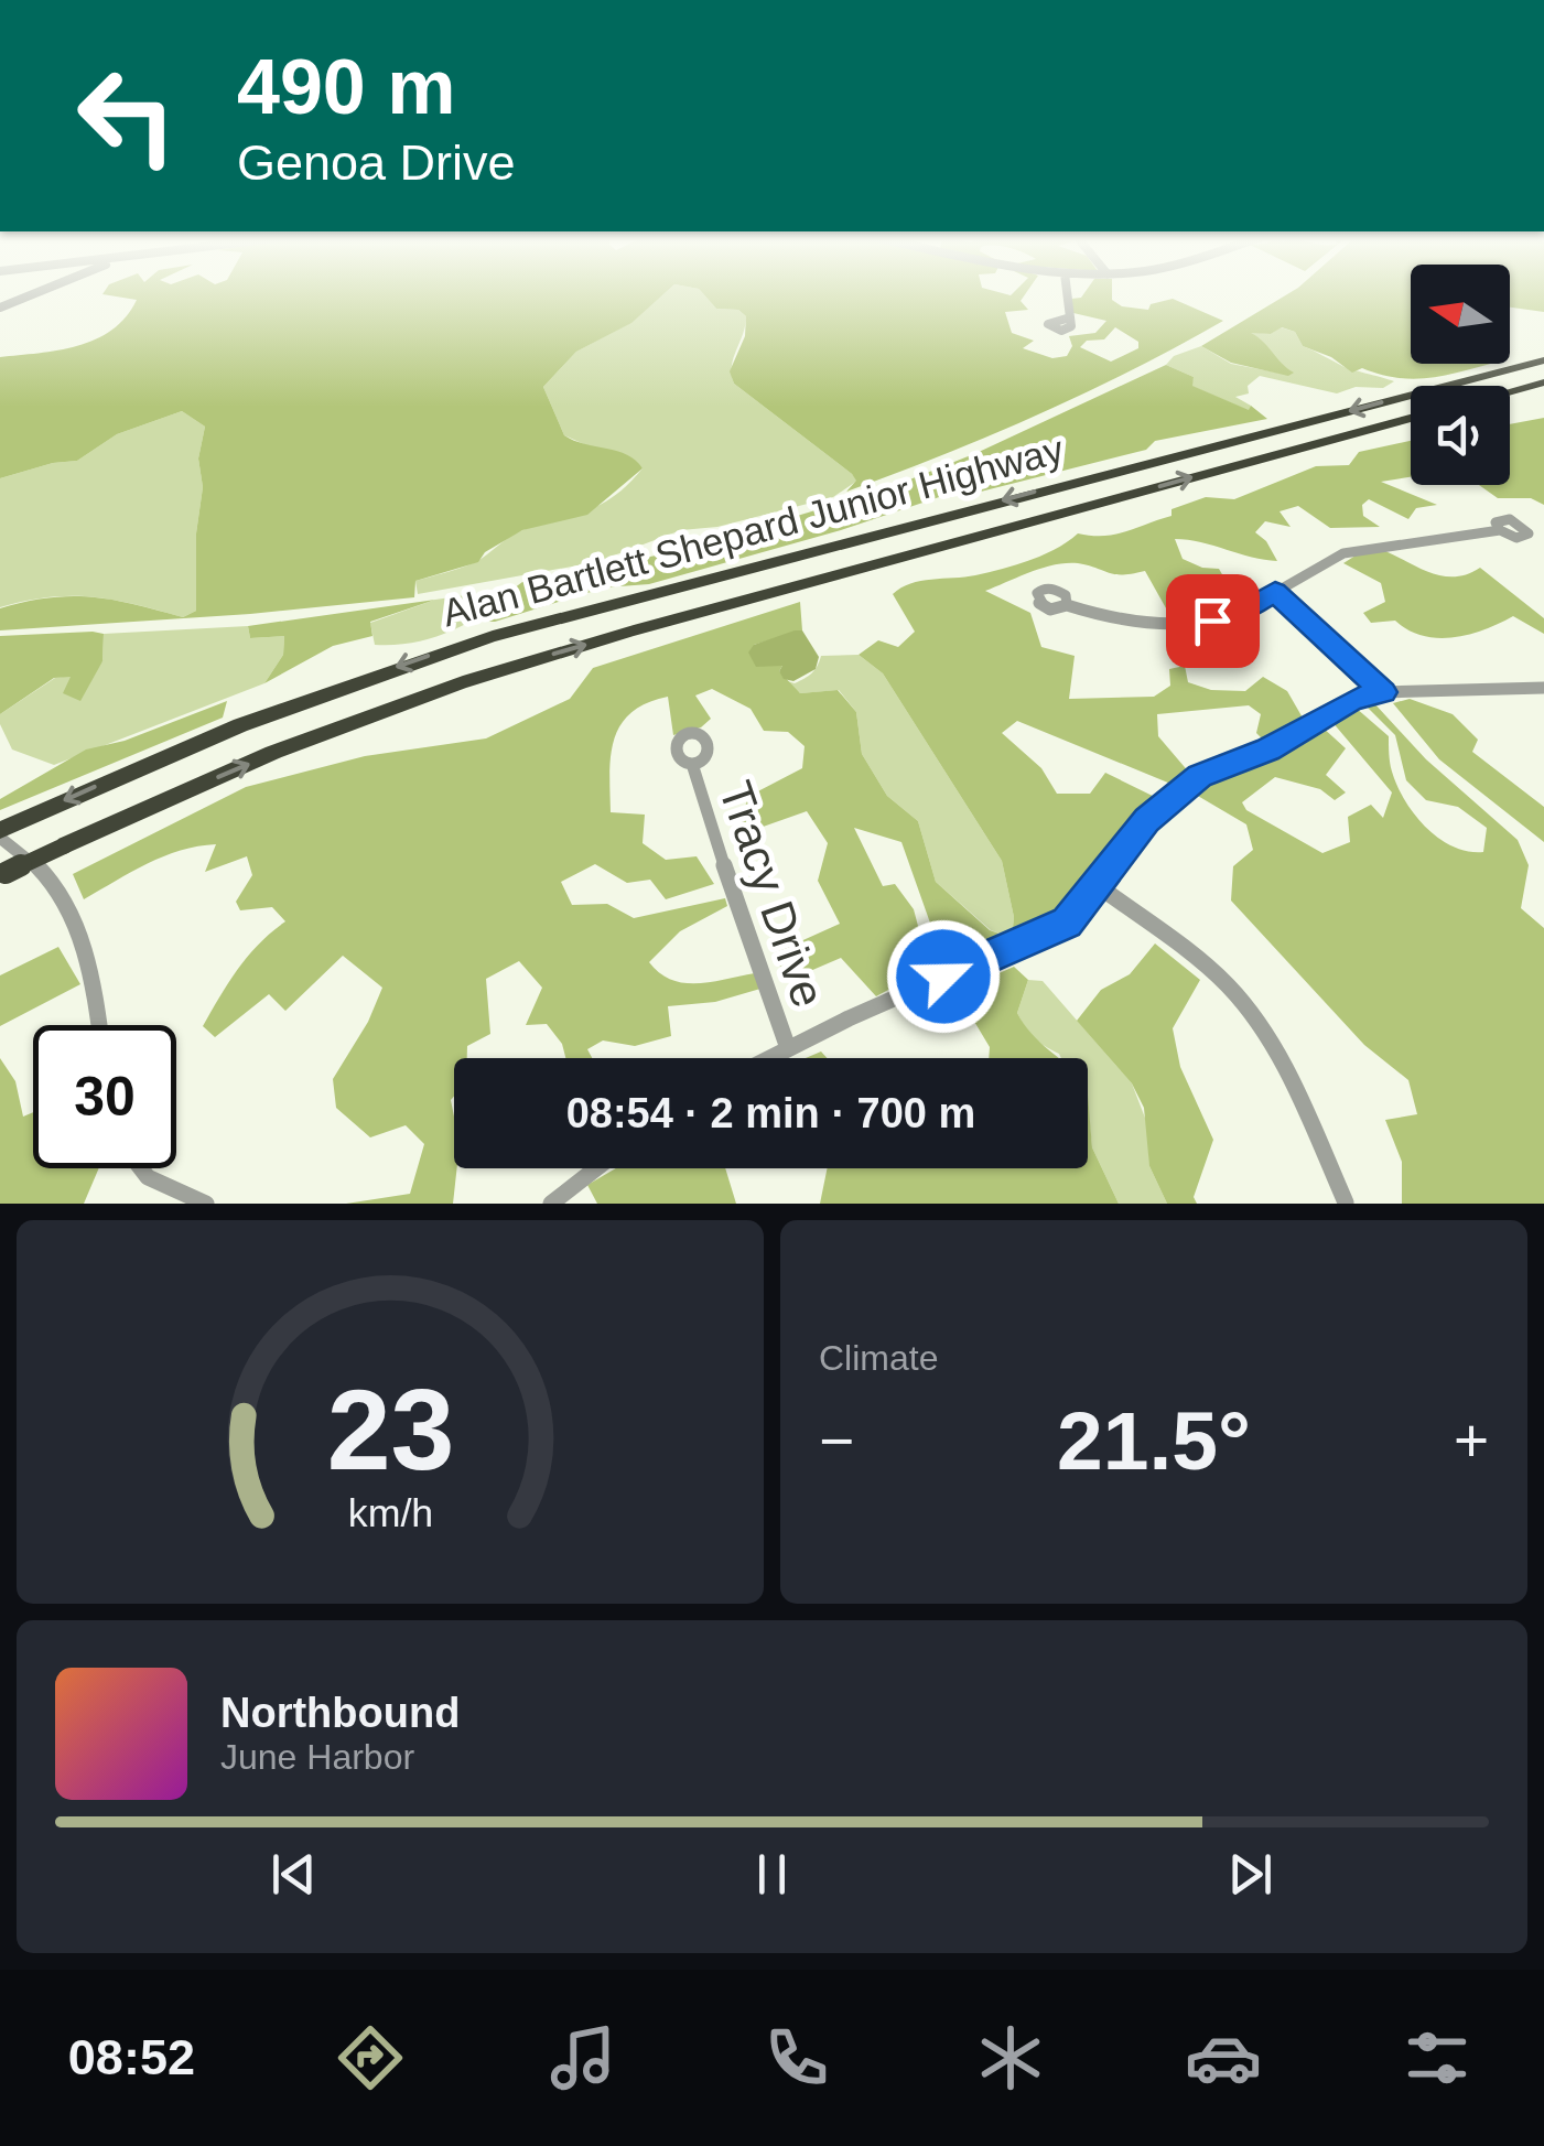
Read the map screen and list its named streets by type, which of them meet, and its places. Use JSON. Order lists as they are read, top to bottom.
{
  "streets": {
    "highway": ["Alan Bartlett Shepard Junior Highway"],
    "street": ["Tracy Drive"]
  },
  "north": "left",
  "page": {
    "turn": ["490 m", "Genoa Drive"],
    "limit": "30",
    "trip": "08:54 · 2 min · 700 m",
    "tile": "Climate",
    "heat": ["−", "21.5°", "+"],
    "song": ["Northbound", "June Harbor"],
    "tabs": "08:52",
    "gauge": ["23", "km/h"]
  }
}
